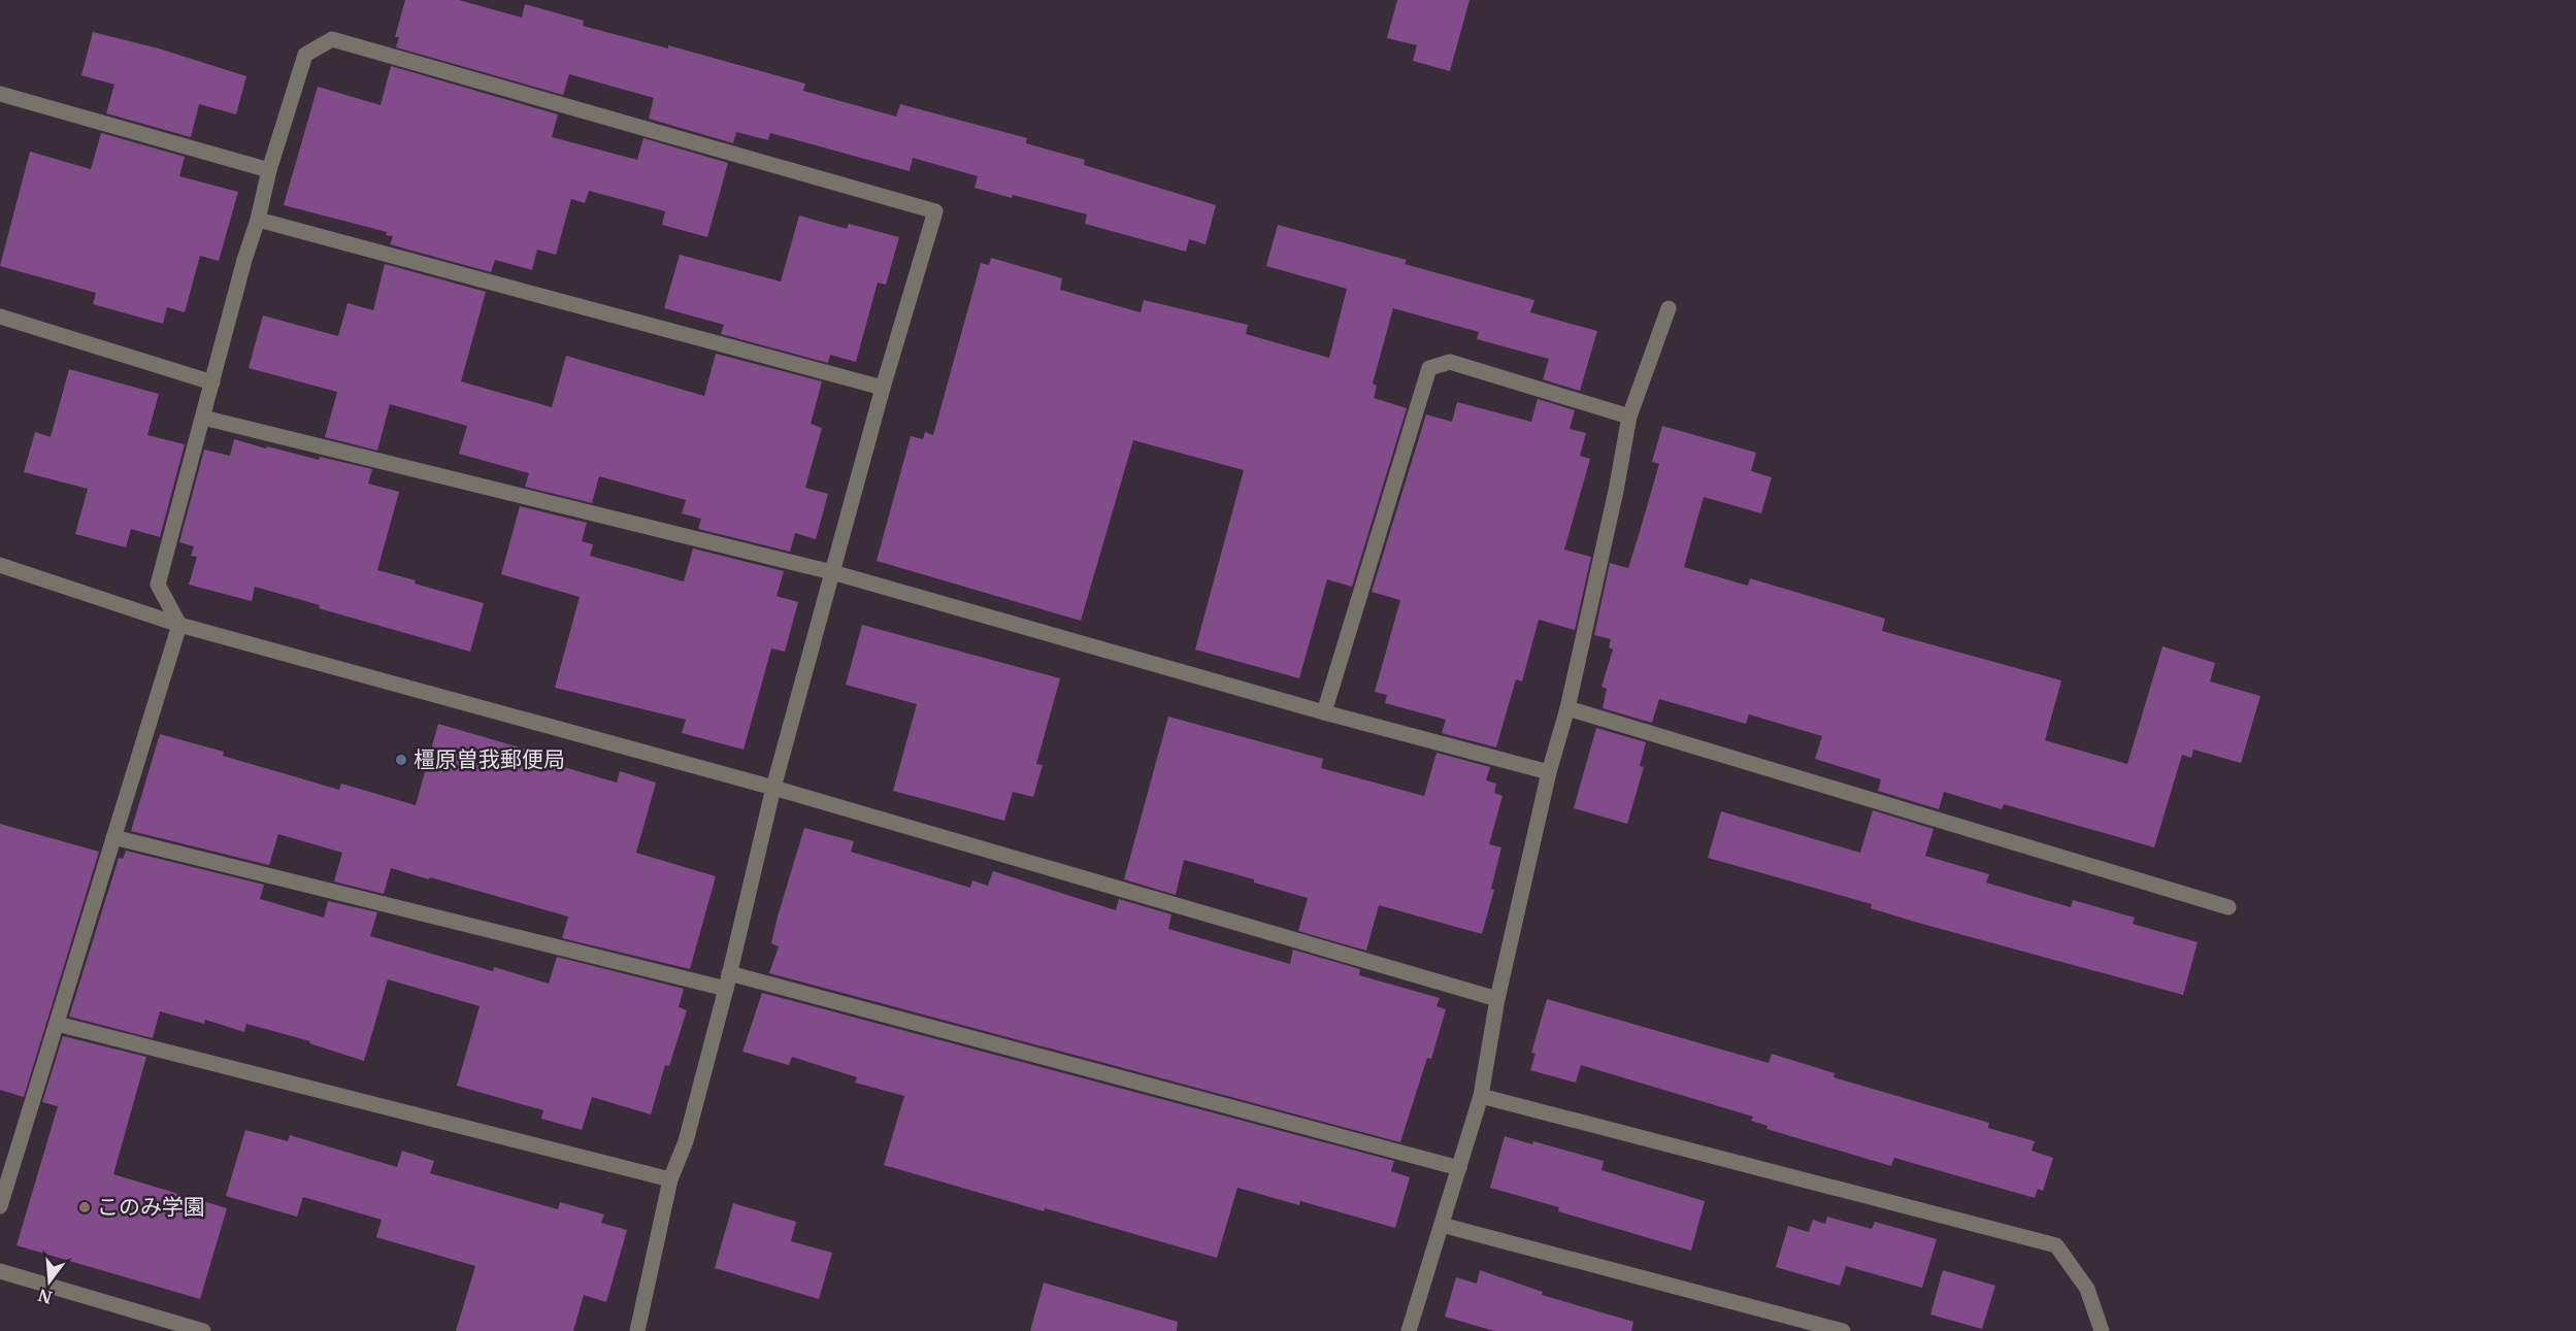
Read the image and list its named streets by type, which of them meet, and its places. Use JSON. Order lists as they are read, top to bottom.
{
  "places": ["橿原曽我郵便局", "このみ学園"],
  "north": "bottom"
}
